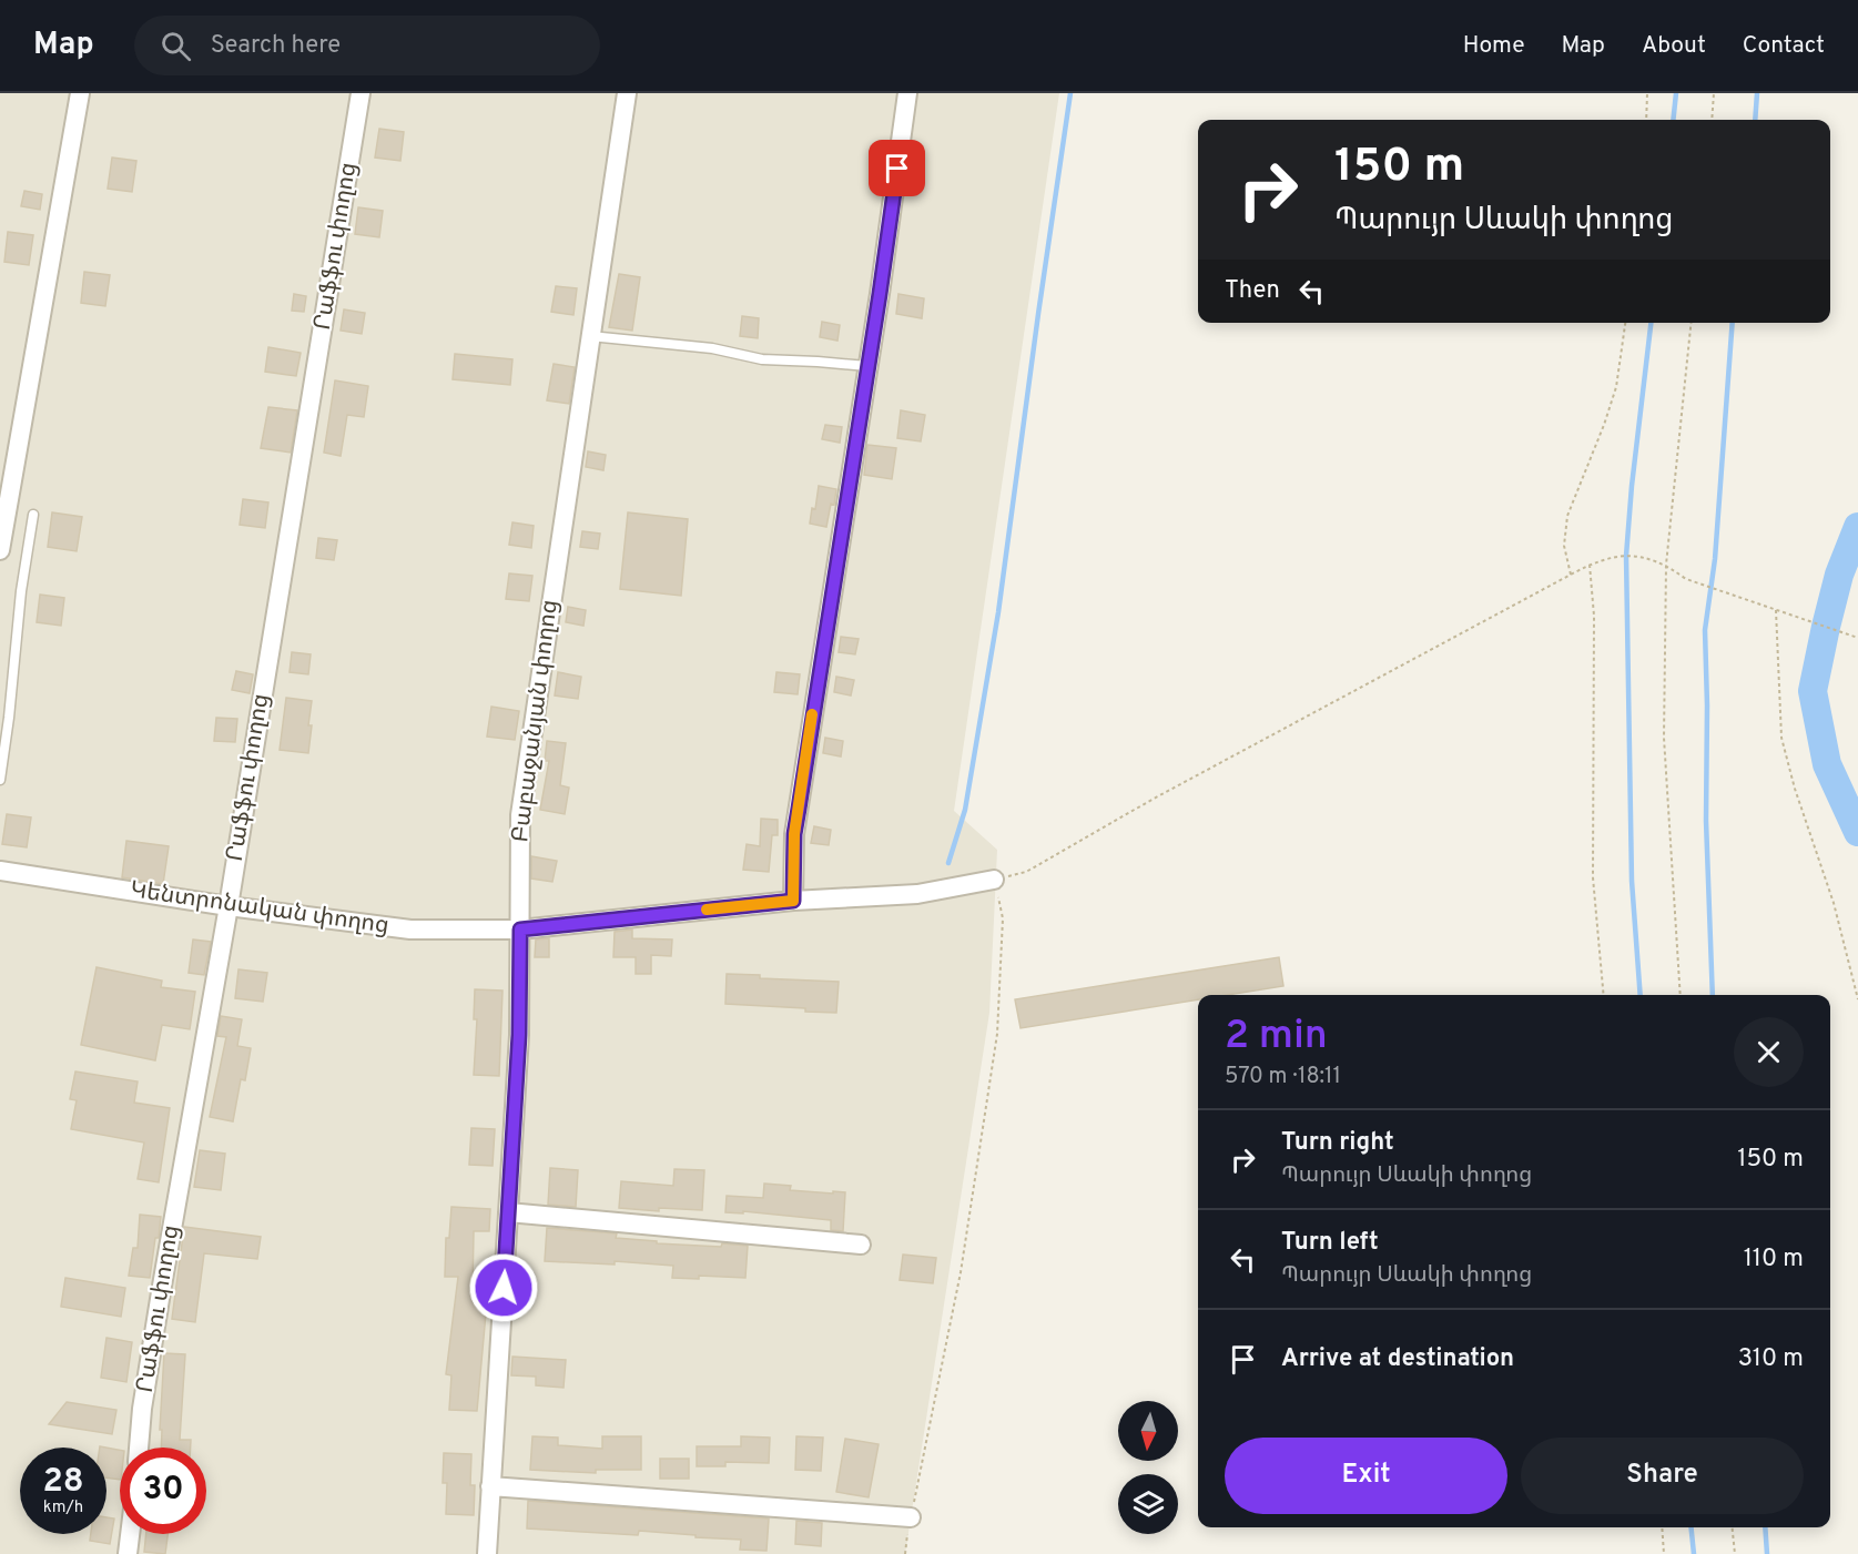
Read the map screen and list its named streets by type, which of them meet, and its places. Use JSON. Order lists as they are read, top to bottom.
{
  "streets": {
    "street": ["Րաֆֆու փողոց", "Բաբաջանյան փողոց", "Կենտրոնական փողոց"]
  },
  "crossings": [
    ["Րաֆֆու փողոց", "Կենտրոնական փողոց"],
    ["Բաբաջանյան փողոց", "Կենտրոնական փողոց"]
  ],
  "north": "bottom",
  "page": {
    "header": "Map",
    "search": "Search here",
    "nav": [
      "Home",
      "Map",
      "About",
      "Contact"
    ],
    "turn": ["150 m", "Պարույր Սևակի փողոց"],
    "then": "Then",
    "heading": ["2 min", "570 m · 18:11"],
    "list": [
      {
        "name": "Turn right",
        "note": "Պարույր Սևակի փողոց",
        "value": "150 m"
      },
      {
        "name": "Turn left",
        "note": "Պարույր Սևակի փողոց",
        "value": "110 m"
      },
      {
        "name": "Arrive at destination",
        "value": "310 m"
      }
    ],
    "buttons": ["Exit", "Share"],
    "speed": "28 km/h",
    "limit": "30"
  }
}
